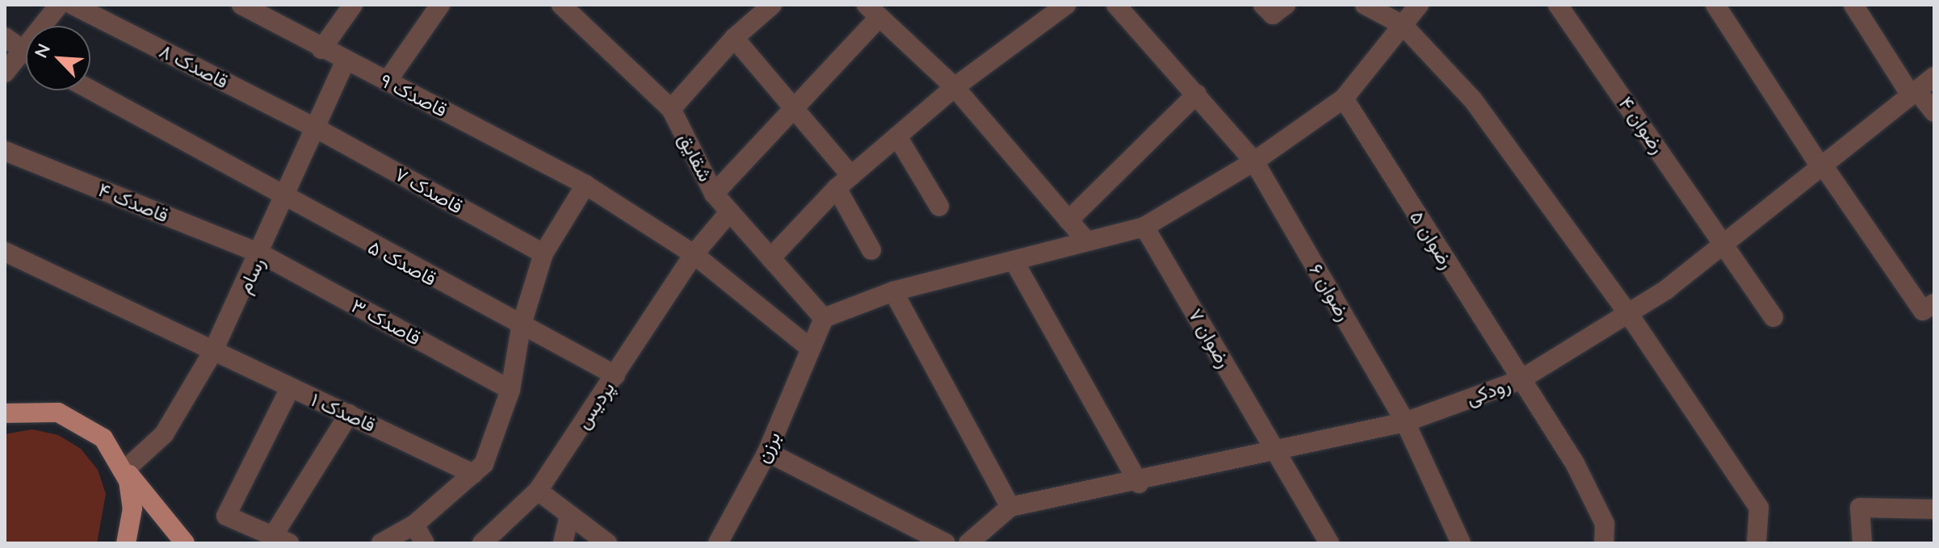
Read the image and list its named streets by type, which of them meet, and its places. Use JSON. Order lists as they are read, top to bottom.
{
  "streets": {
    "street": [
      "قاصدک ۸",
      "قاصدک ۹",
      "رضوان ۴",
      "شقایق",
      "قاصدک ۷",
      "قاصدک ۴",
      "رضوان ۵",
      "قاصدک ۵",
      "رسام",
      "رضوان ۶",
      "قاصدک ۳",
      "رضوان ۷",
      "رودکی",
      "پردیس",
      "قاصدک ۱",
      "برزن"
    ]
  },
  "crossings": [
    ["قاصدک ۸", "قاصدک ۷"],
    ["قاصدک ۸", "رسام"],
    ["قاصدک ۹", "رسام"],
    ["قاصدک ۹", "پردیس"],
    ["قاصدک ۹", "برزن"],
    ["رضوان ۴", "رودکی"],
    ["شقایق", "پردیس"],
    ["شقایق", "برزن"],
    ["قاصدک ۷", "رسام"],
    ["قاصدک ۴", "رسام"],
    ["قاصدک ۴", "قاصدک ۳"],
    ["رضوان ۵", "رودکی"],
    ["قاصدک ۵", "رسام"],
    ["قاصدک ۵", "پردیس"],
    ["رسام", "قاصدک ۳"],
    ["رسام", "قاصدک ۱"],
    ["رضوان ۶", "رودکی"],
    ["رضوان ۷", "رودکی"]
  ],
  "north": "top left"
}
